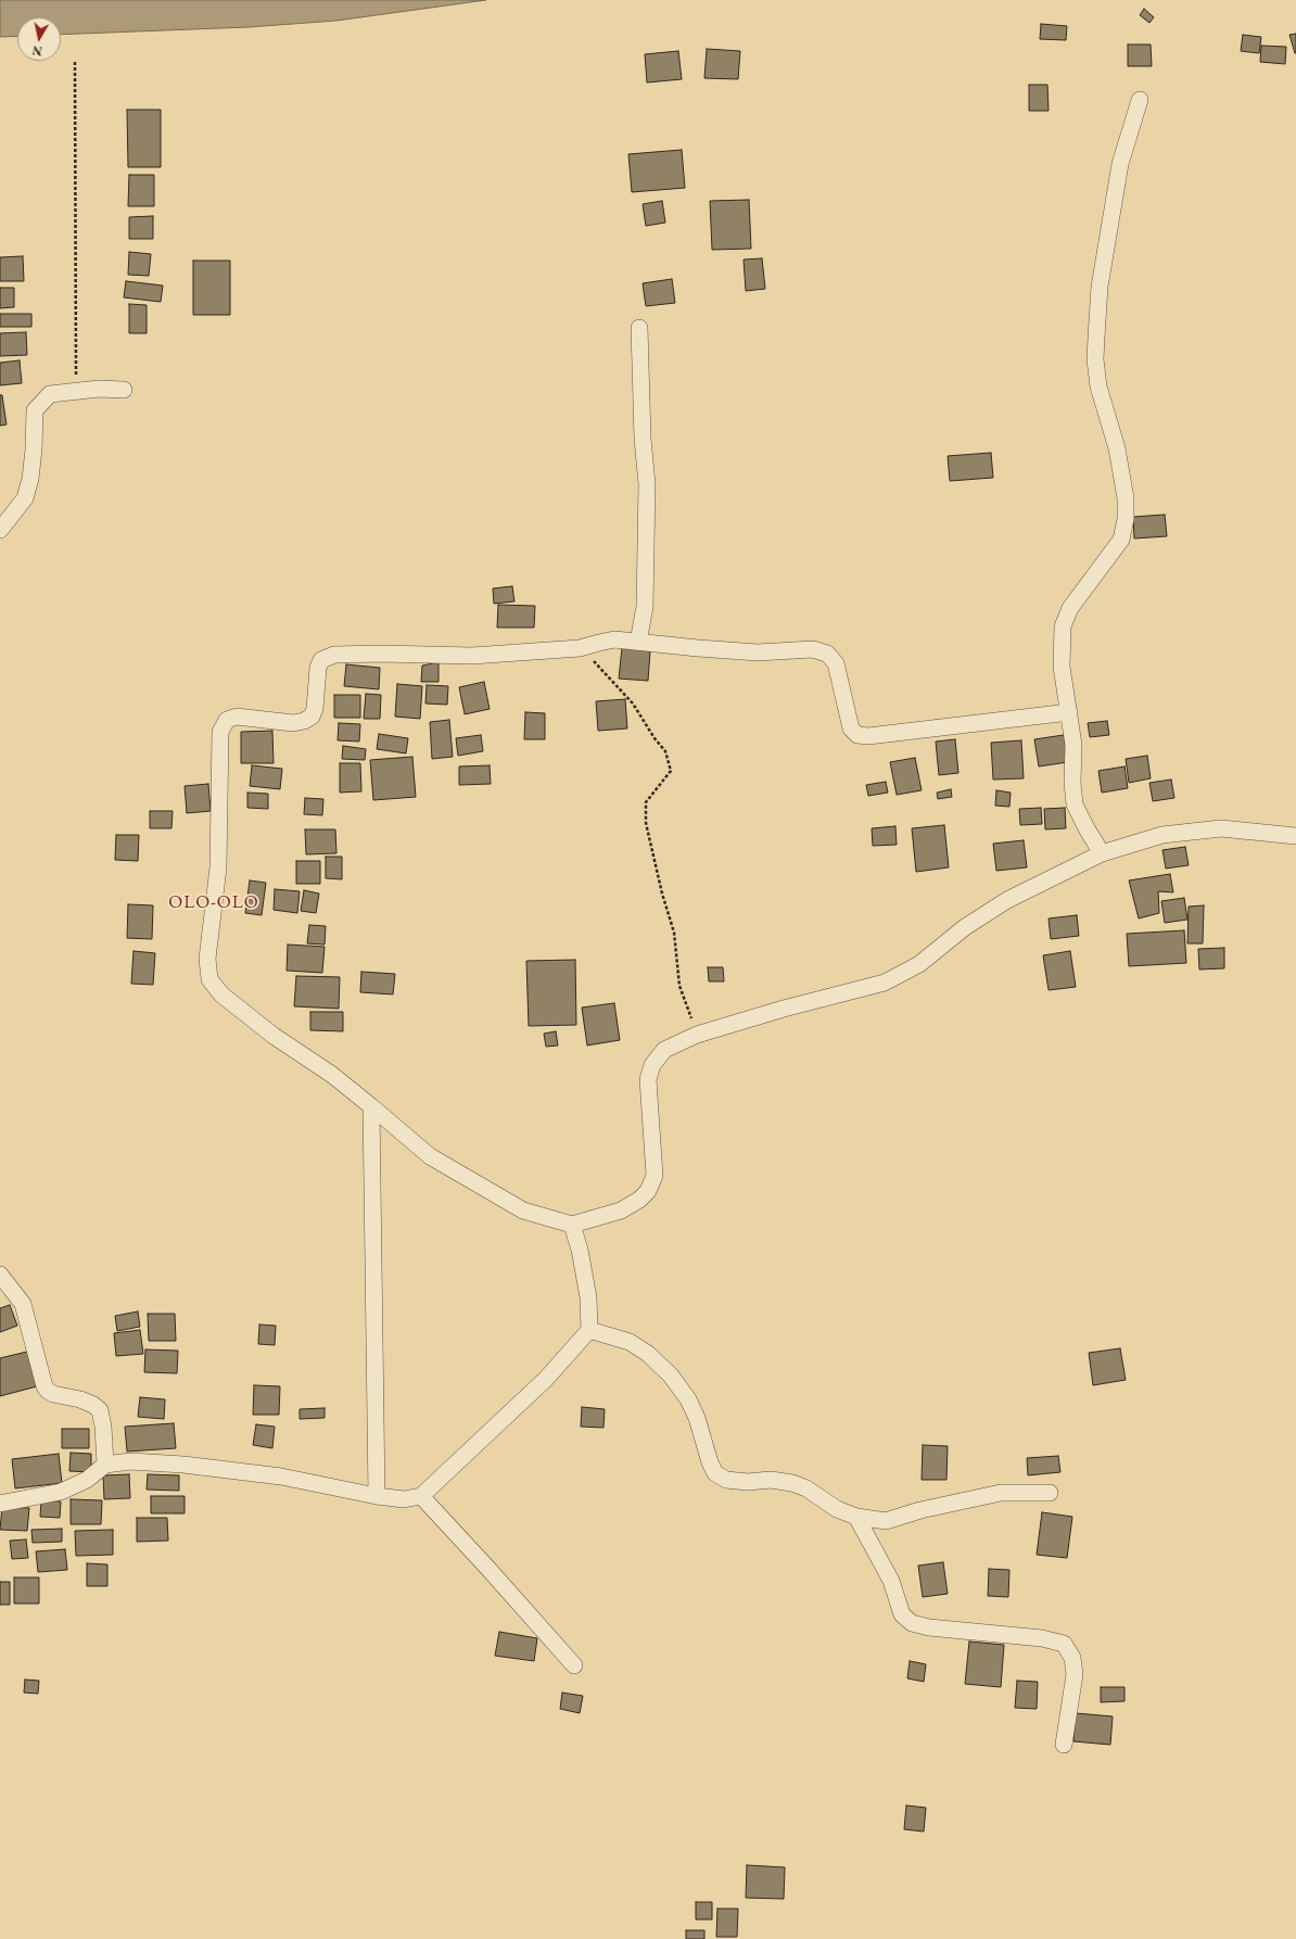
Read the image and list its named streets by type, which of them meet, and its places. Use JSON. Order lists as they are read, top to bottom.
{
  "districts": ["OLO-OLO"],
  "north": "bottom"
}
